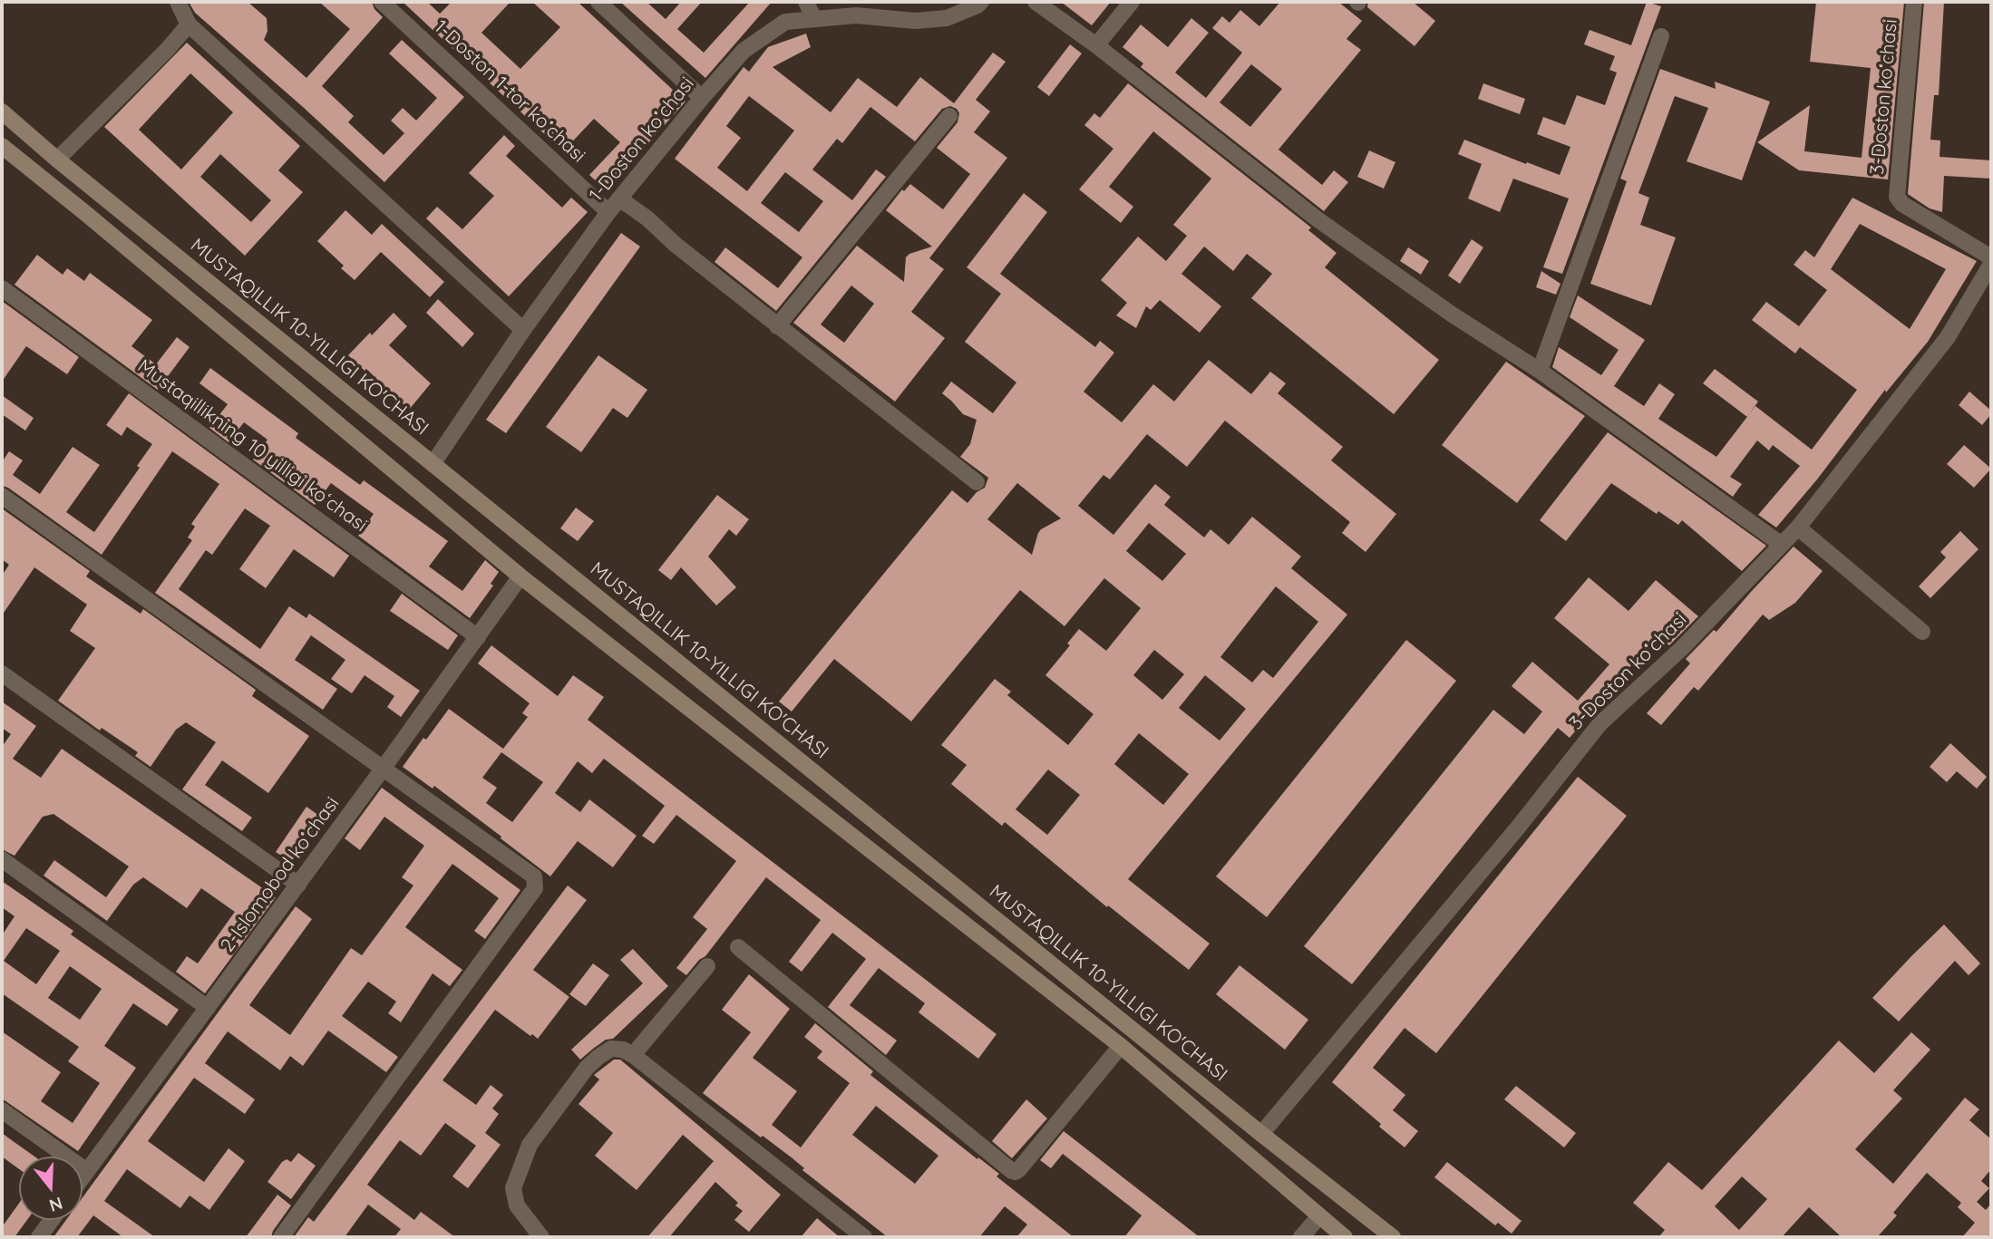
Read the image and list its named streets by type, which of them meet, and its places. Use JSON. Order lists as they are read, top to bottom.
{
  "streets": {
    "main road": ["MUSTAQILLIK 10-YILLIGI KO'CHASI"],
    "street": [
      "1-Doston 1-tor koʻchasi",
      "3-Doston koʻchasi",
      "1-Doston koʻchasi",
      "Mustaqillikning 10 yilligi koʻchasi",
      "2-Islomobod koʻchasi"
    ]
  },
  "crossings": [
    ["1-Doston 1-tor koʻchasi", "1-Doston koʻchasi"],
    ["3-Doston koʻchasi", "MUSTAQILLIK 10-YILLIGI KO'CHASI"],
    ["1-Doston koʻchasi", "MUSTAQILLIK 10-YILLIGI KO'CHASI"],
    ["Mustaqillikning 10 yilligi koʻchasi", "2-Islomobod koʻchasi"]
  ],
  "north": "bottom"
}
